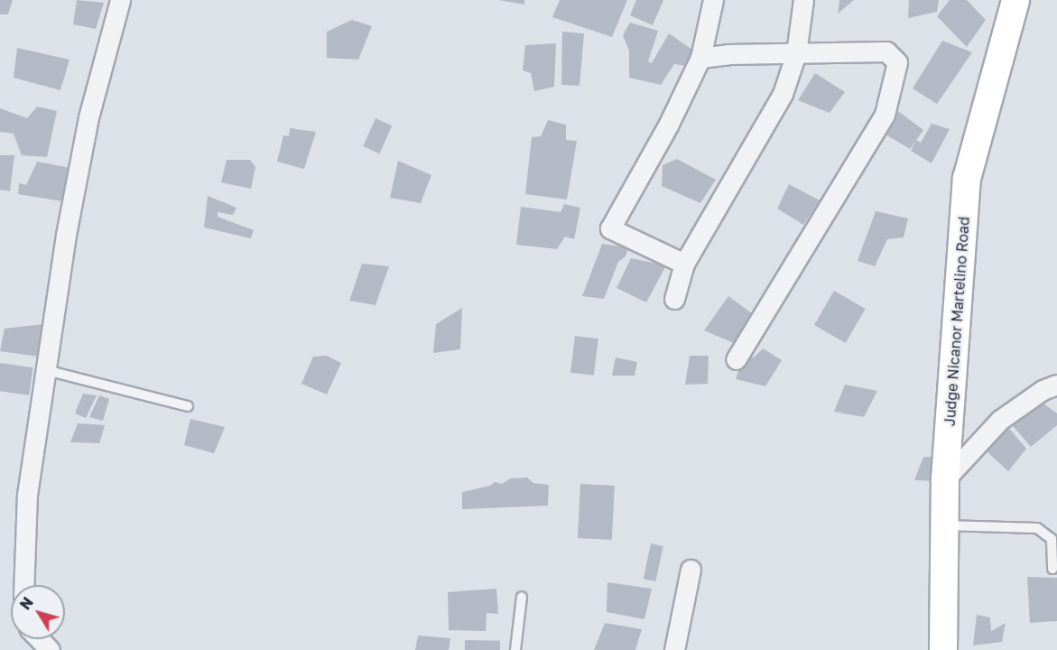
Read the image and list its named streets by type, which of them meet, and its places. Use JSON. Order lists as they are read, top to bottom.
{
  "streets": {
    "street": ["Judge Nicanor Martelino Road"]
  },
  "north": "top left"
}
